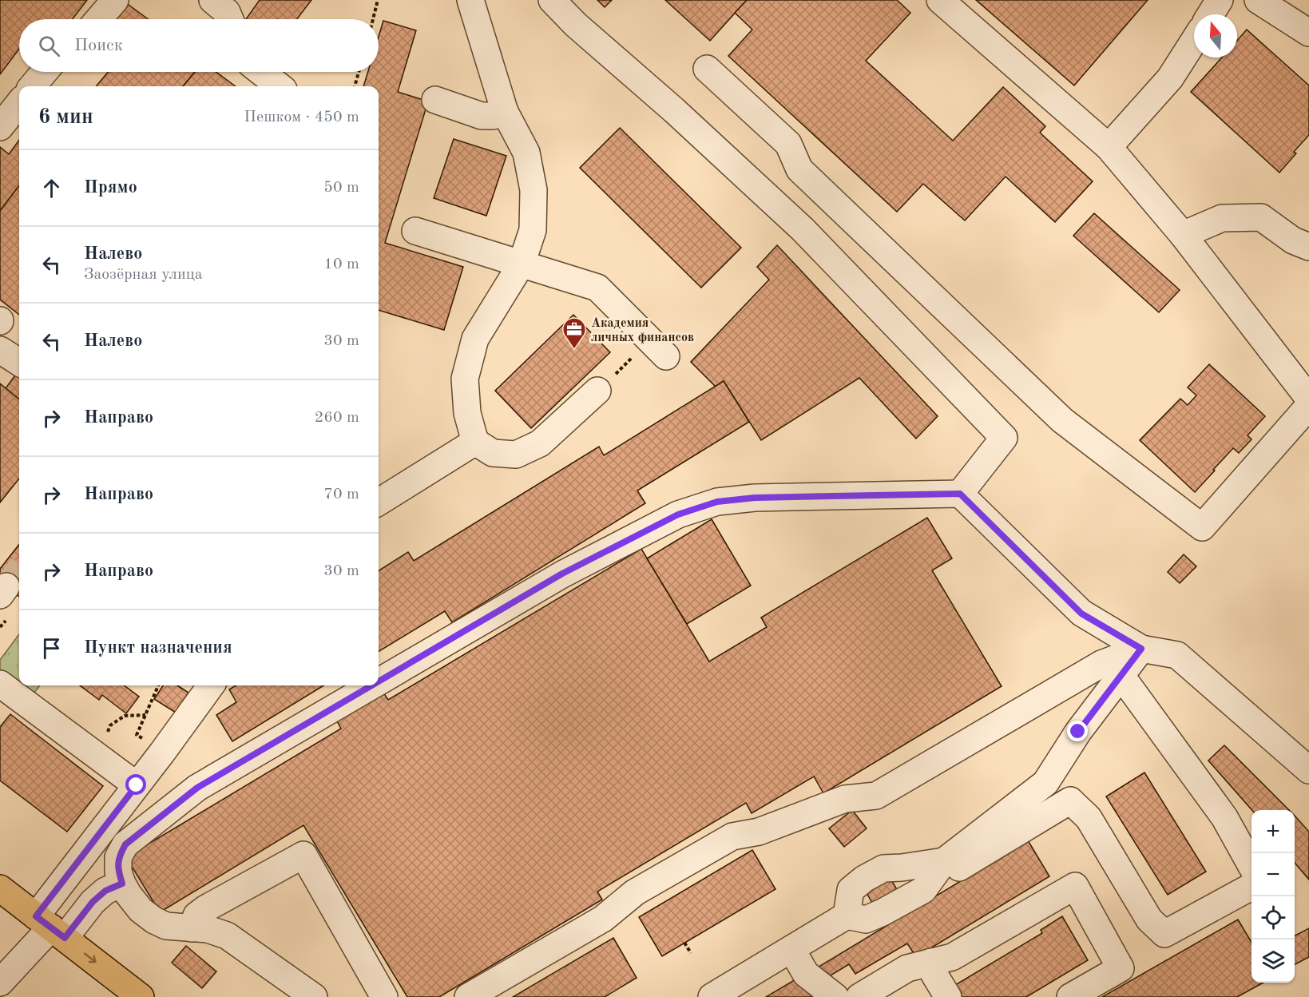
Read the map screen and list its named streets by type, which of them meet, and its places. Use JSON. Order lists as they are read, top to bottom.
{
  "places": {
    "office": ["Академия личных финансов"]
  },
  "north": "top",
  "page": {
    "search": "Поиск",
    "heading": ["6 мин", "Пешком · 450 m"],
    "list": [
      ["Прямо", "50 m"],
      ["Налево", "Заозёрная улица", "10 m"],
      ["Налево", "30 m"],
      ["Направо", "260 m"],
      ["Направо", "70 m"],
      ["Направо", "30 m"],
      "Пункт назначения"
    ],
    "map_buttons": ["+", "−"]
  }
}
